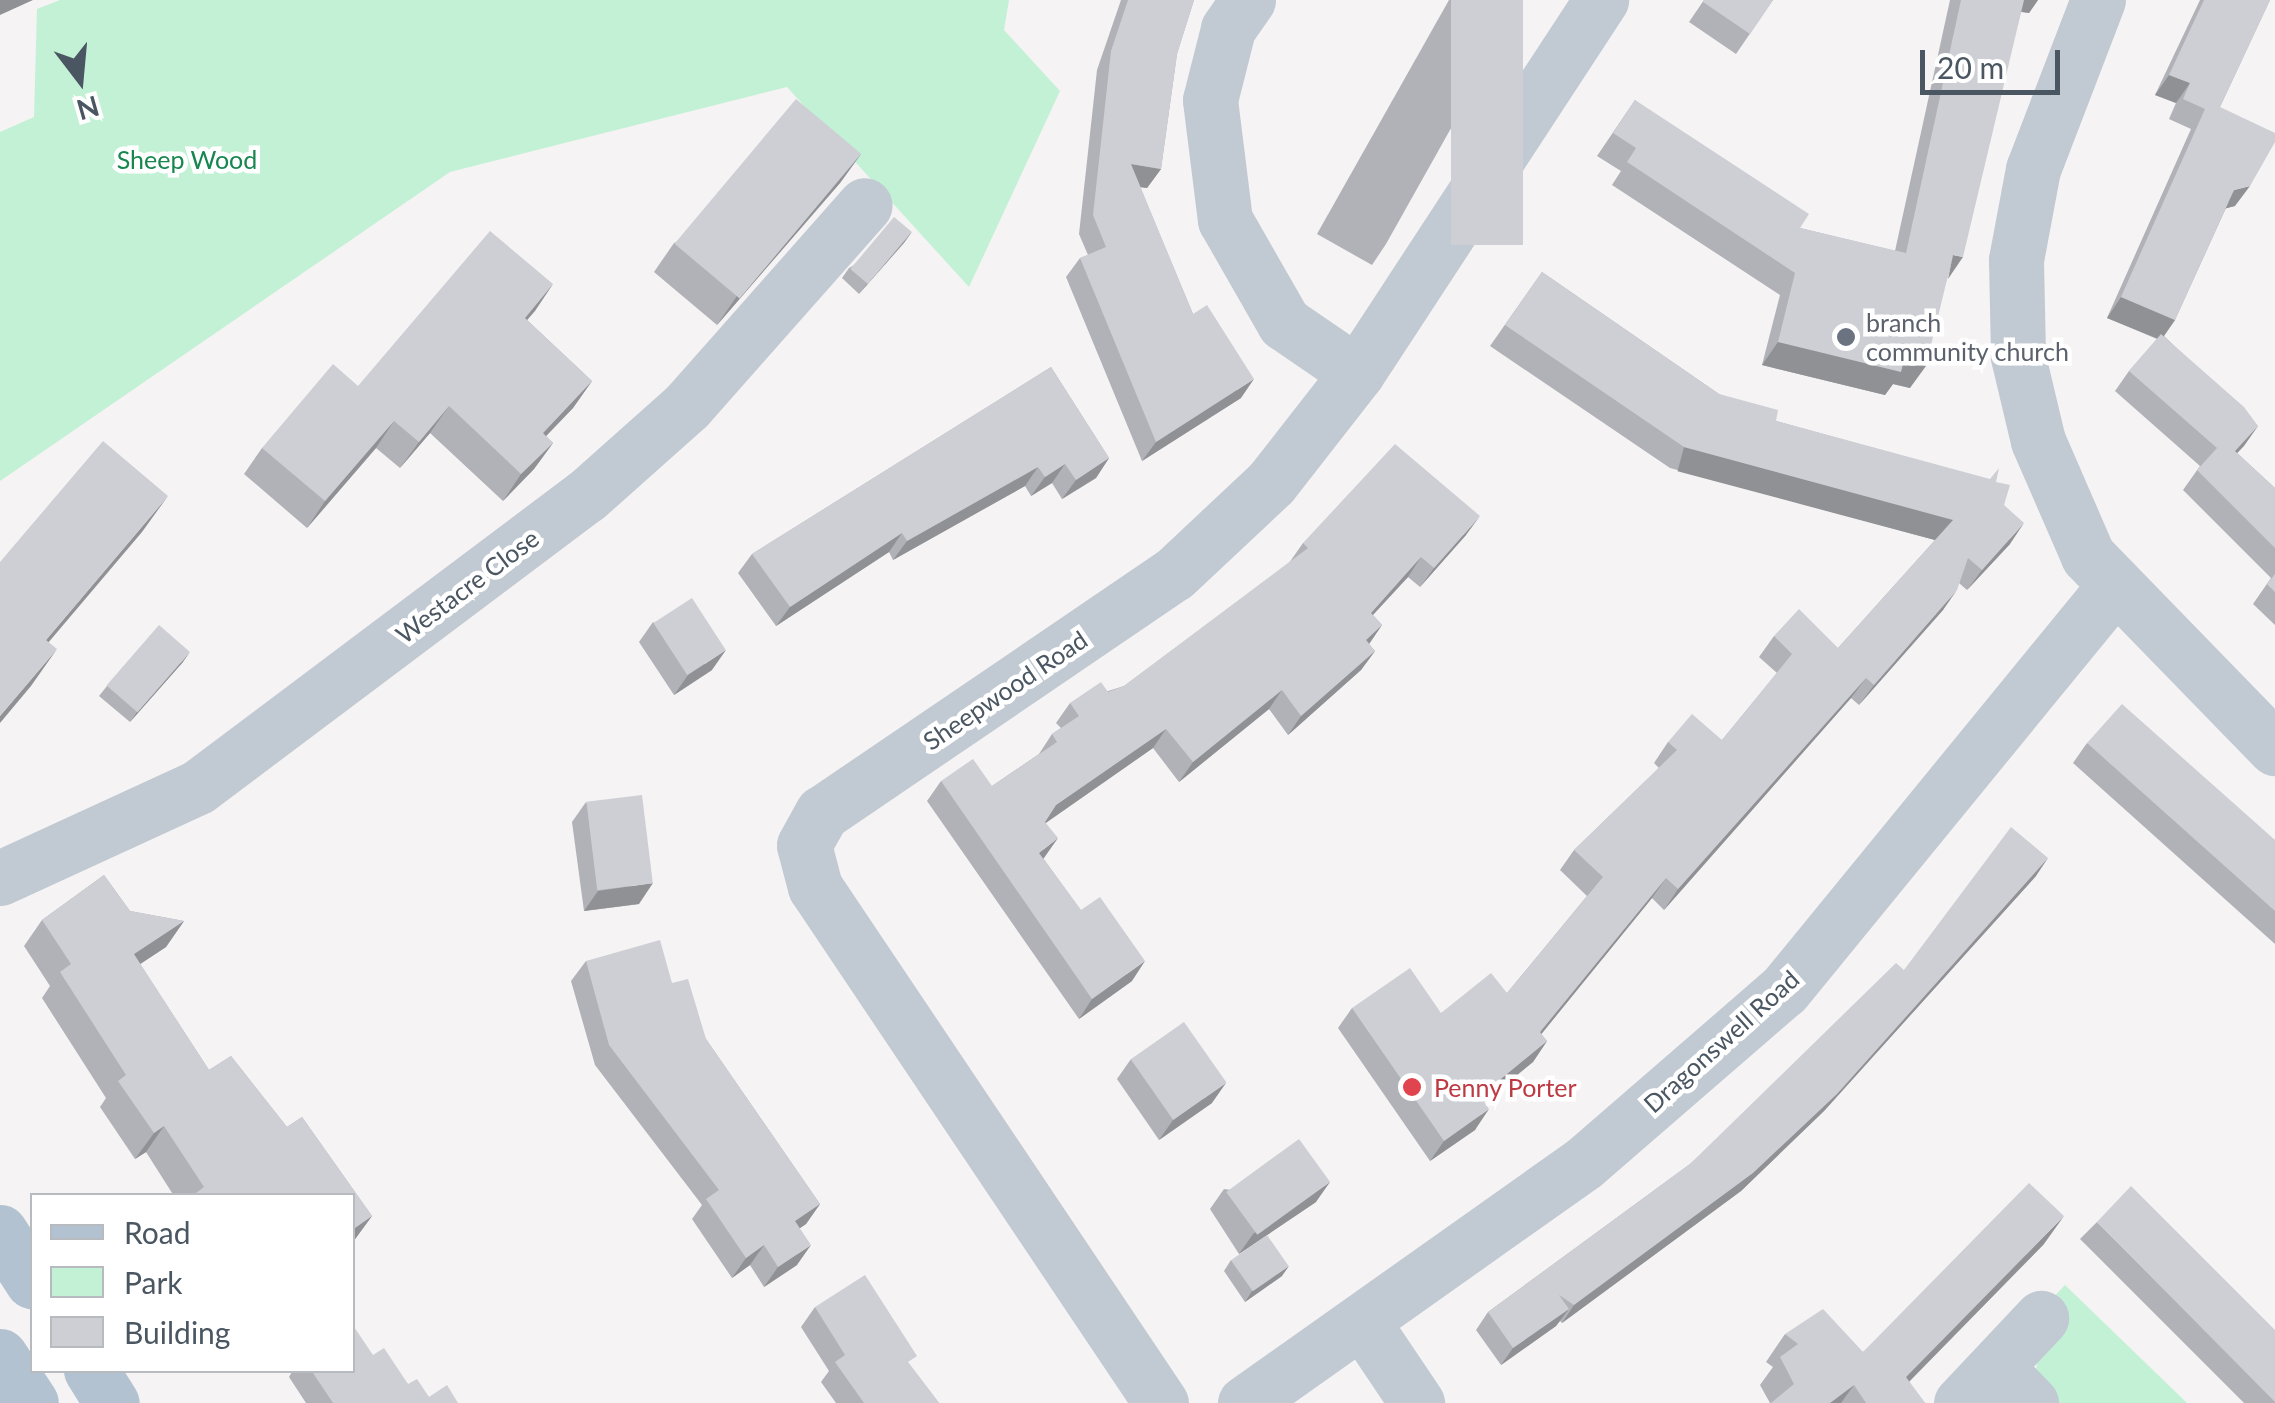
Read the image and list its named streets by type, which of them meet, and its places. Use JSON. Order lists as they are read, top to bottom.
{
  "streets": {
    "street": ["Westacre Close", "Sheepwood Road", "Dragonswell Road"]
  },
  "parks": ["Sheep Wood"],
  "places": ["branch community church", "Penny Porter"],
  "legend": ["Road", "Park", "Building"],
  "scale_bar": "20 m",
  "north": "bottom"
}
